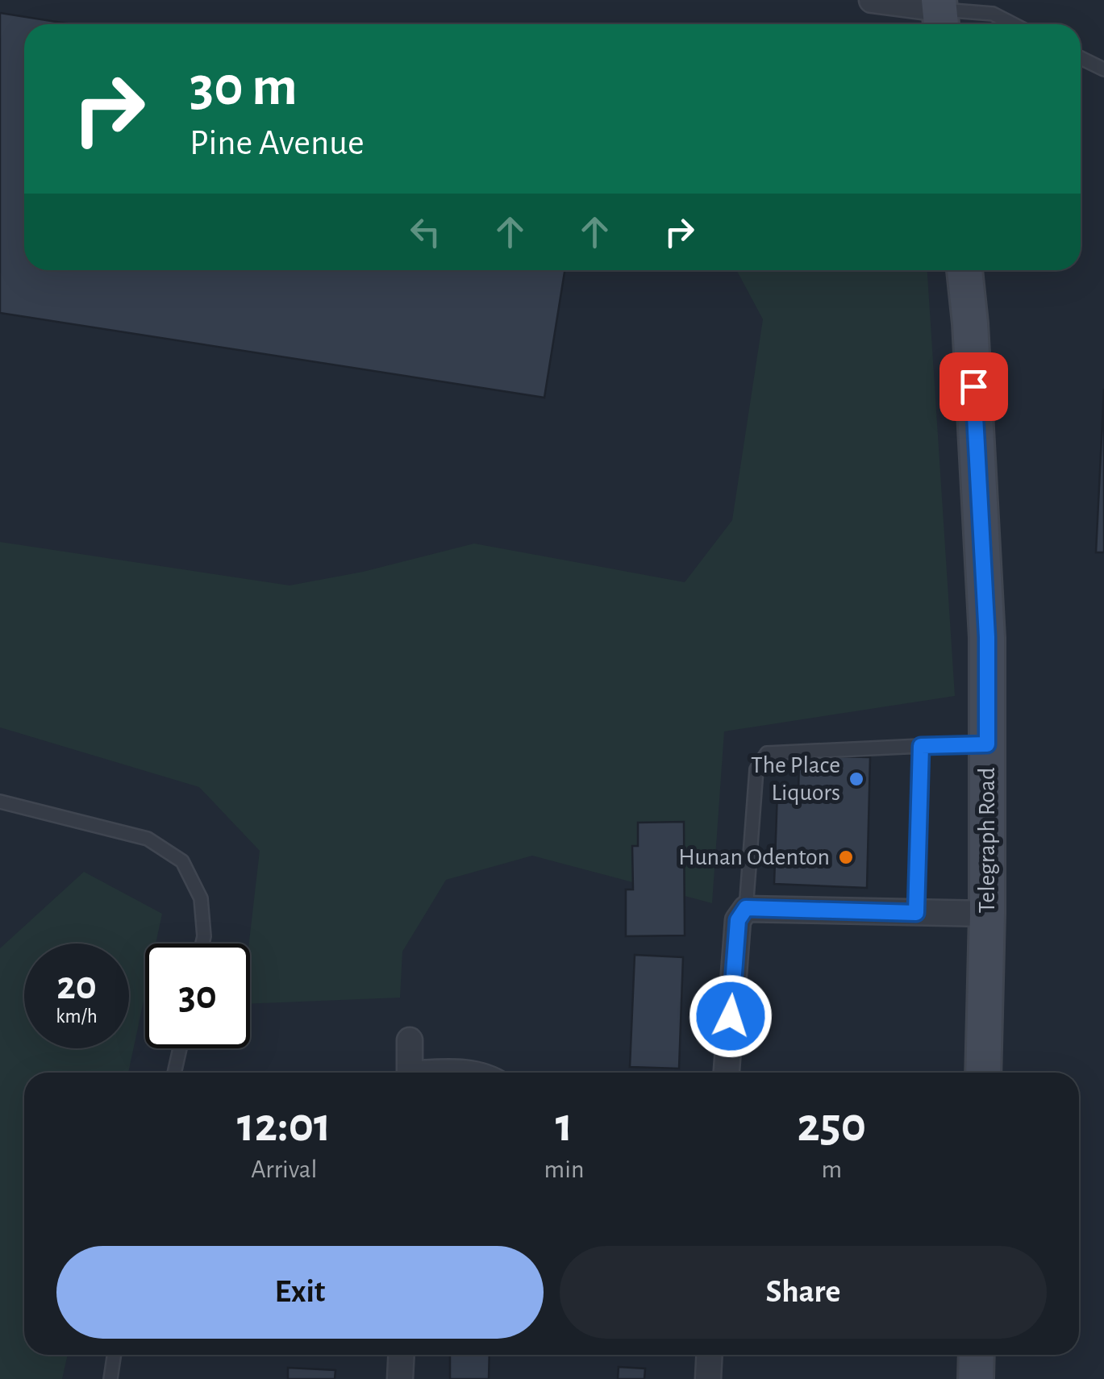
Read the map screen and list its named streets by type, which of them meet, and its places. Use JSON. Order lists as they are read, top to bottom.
{
  "streets": {
    "main road": ["Telegraph Road"]
  },
  "places": ["The Place Liquors", "Hunan Odenton"],
  "page": {
    "turn": ["30 m", "Pine Avenue"],
    "speed": "20 km/h",
    "limit": "30",
    "eta": [
      "12:01",
      "Arrival",
      "1",
      "min",
      "250",
      "m"
    ],
    "buttons": ["Exit", "Share"]
  }
}
